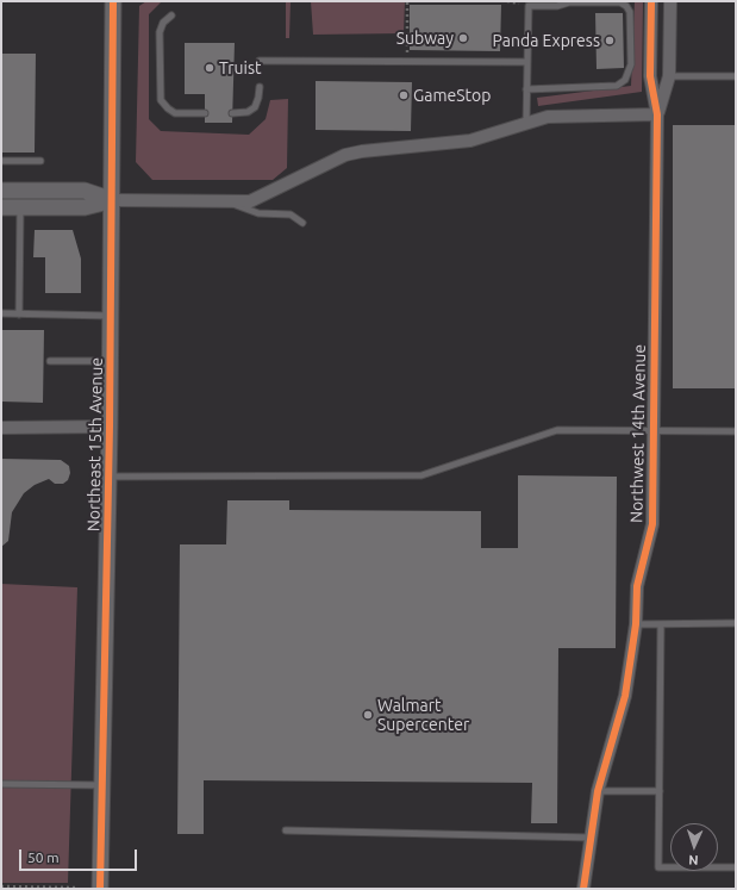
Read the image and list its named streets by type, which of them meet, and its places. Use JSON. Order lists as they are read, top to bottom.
{
  "streets": {
    "street": ["Northwest 14th Avenue", "Northeast 15th Avenue"]
  },
  "places": [
    "Subway",
    "Panda Express",
    "Truist",
    "GameStop",
    "Walmart Supercenter"
  ],
  "scale_bar": "50 m",
  "north": "bottom"
}
